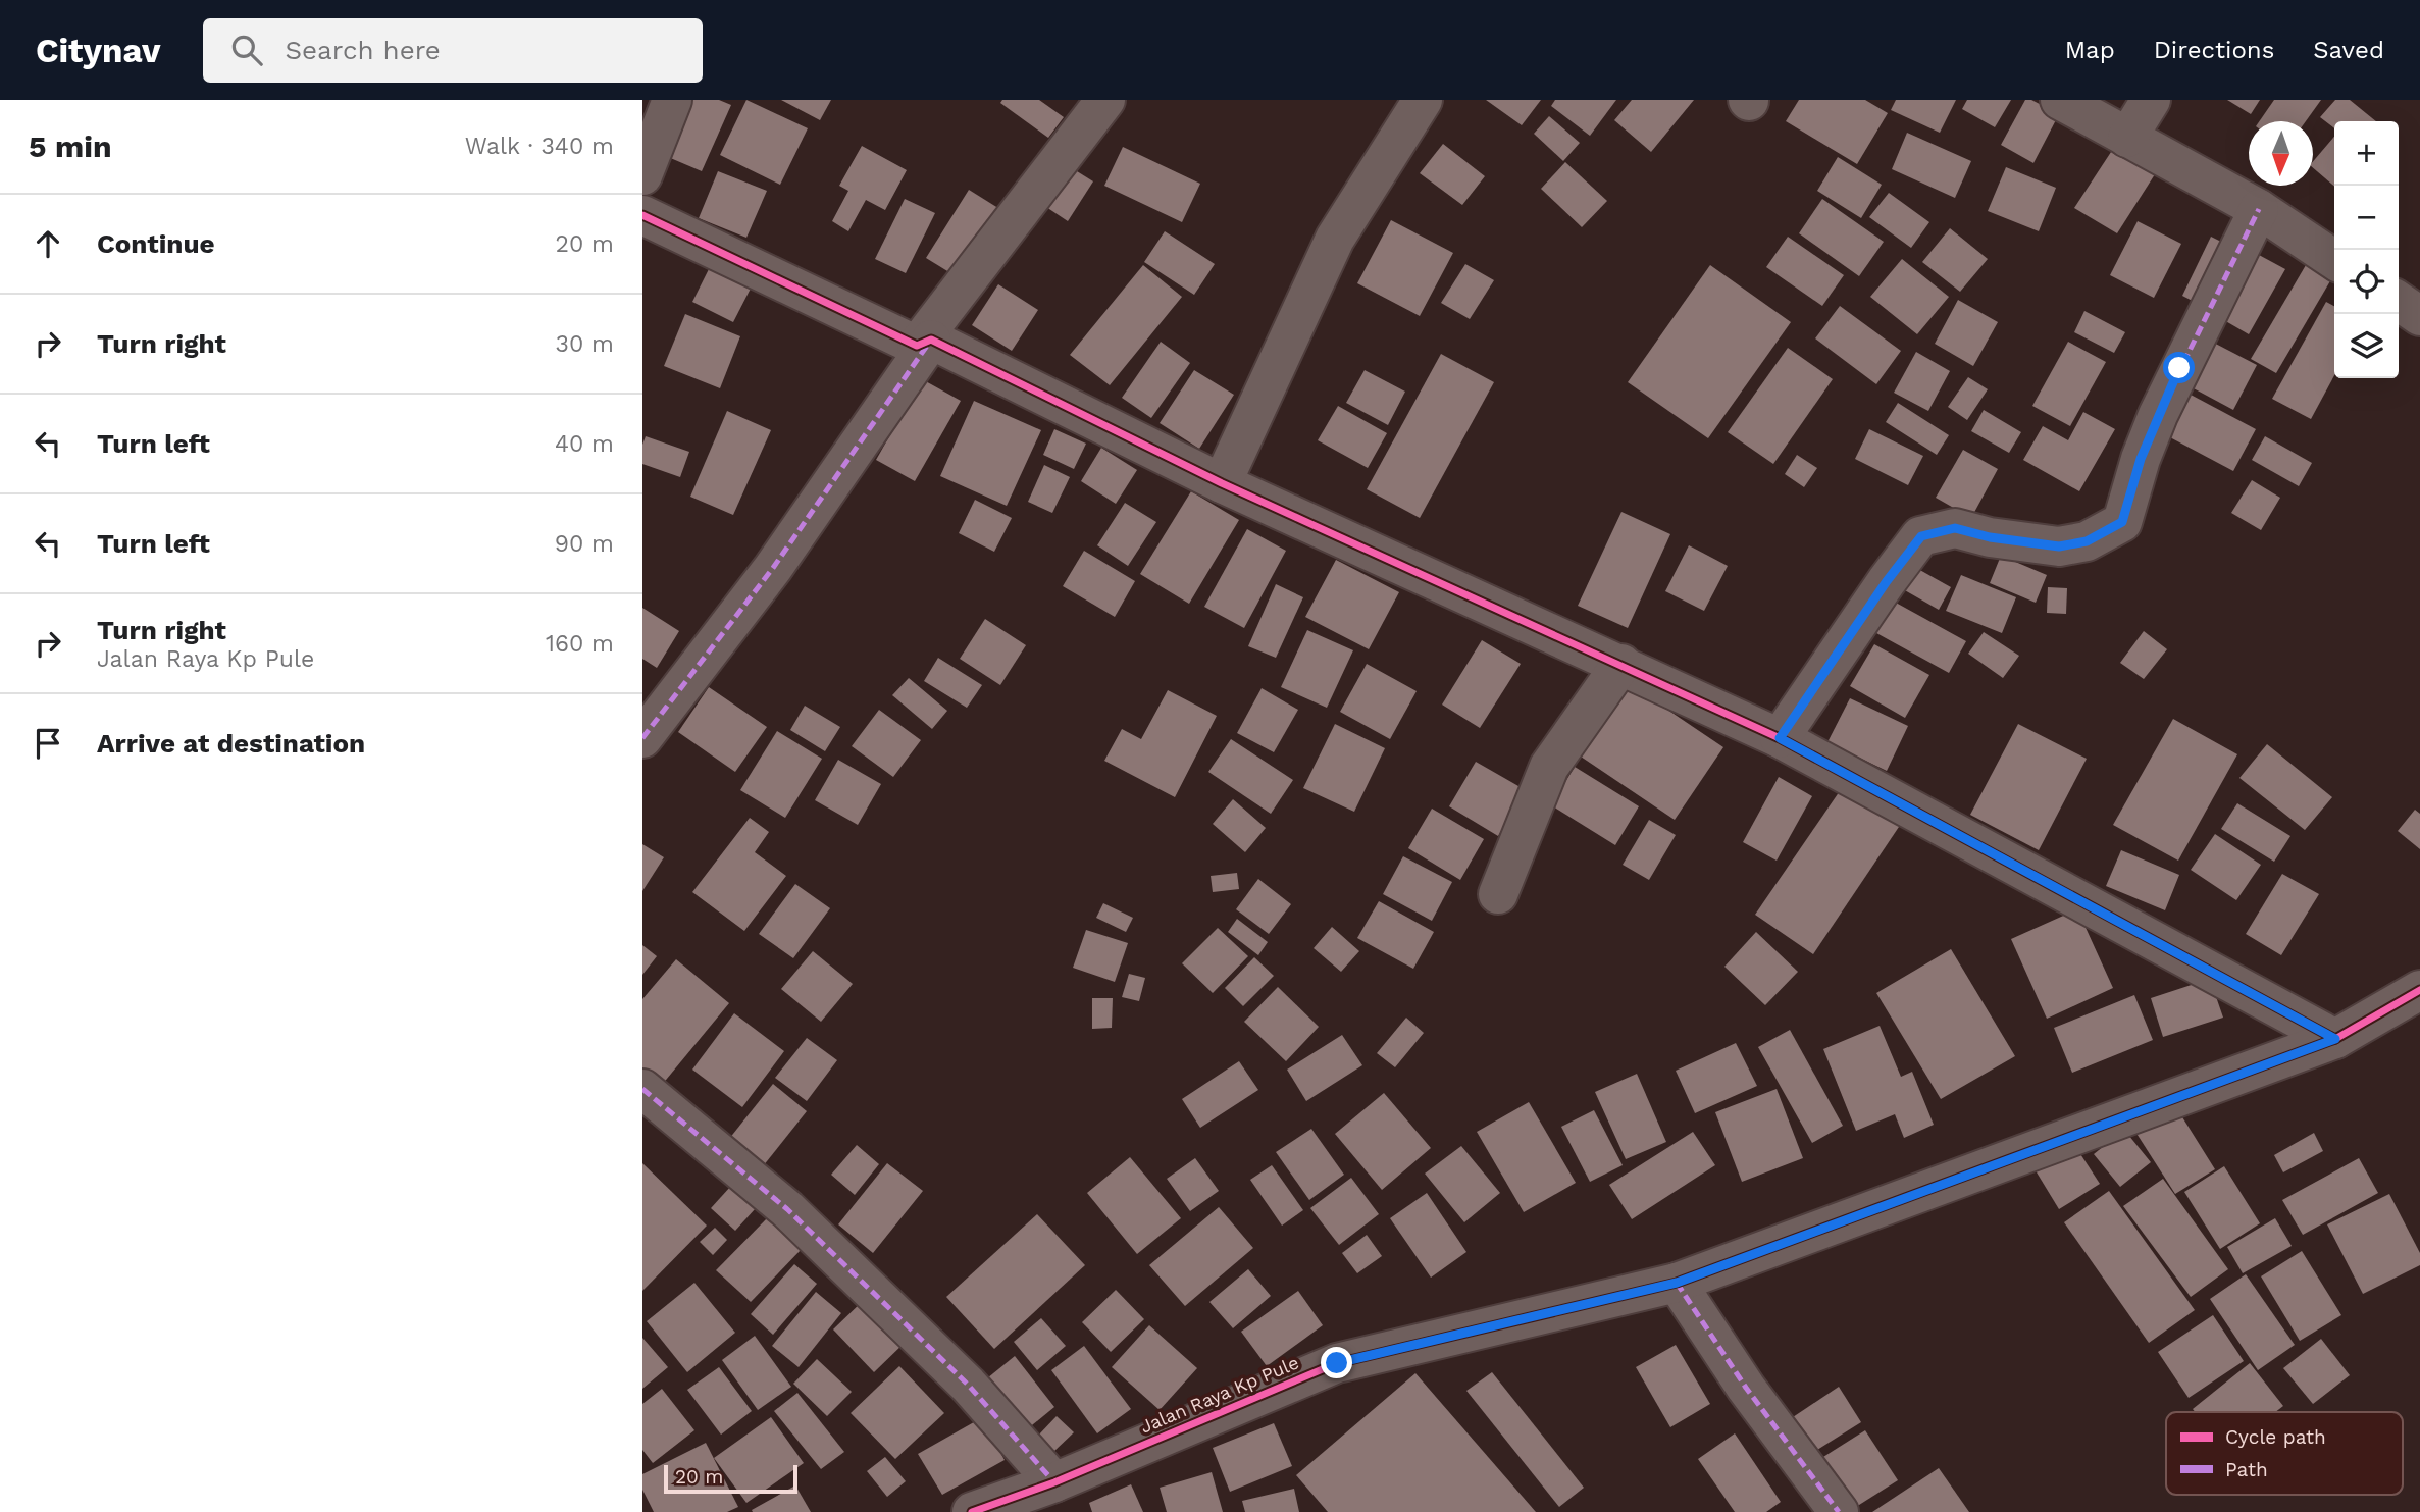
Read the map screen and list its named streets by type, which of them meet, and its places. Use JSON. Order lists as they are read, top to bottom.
{
  "streets": {
    "street": ["Jalan Raya Kp Pule"]
  },
  "legend": ["Cycle path", "Path"],
  "scale_bar": "20 m",
  "north": "bottom",
  "page": {
    "header": "Citynav",
    "search": "Search here",
    "nav": ["Map", "Directions", "Saved"],
    "heading": ["5 min", "Walk · 340 m"],
    "map_buttons": ["+", "−"],
    "list": [
      ["Continue", "20 m"],
      ["Turn right", "30 m"],
      ["Turn left", "40 m"],
      ["Turn left", "90 m"],
      ["Turn right", "Jalan Raya Kp Pule", "160 m"],
      "Arrive at destination"
    ],
    "scale": "20 m"
  }
}
